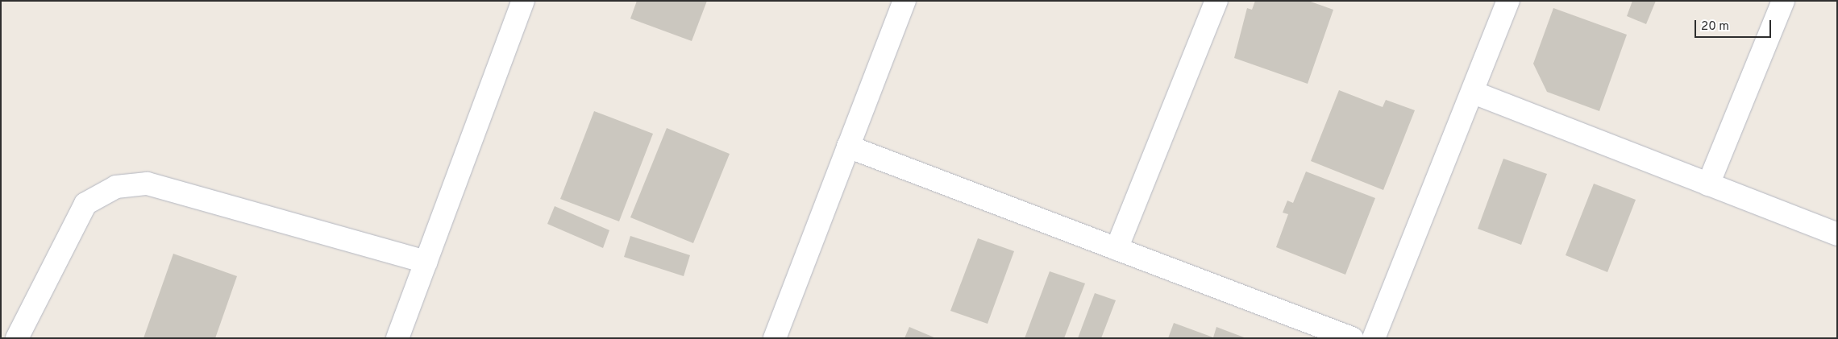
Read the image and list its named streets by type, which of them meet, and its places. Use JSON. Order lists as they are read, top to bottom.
{
  "scale_bar": "20 m"
}
